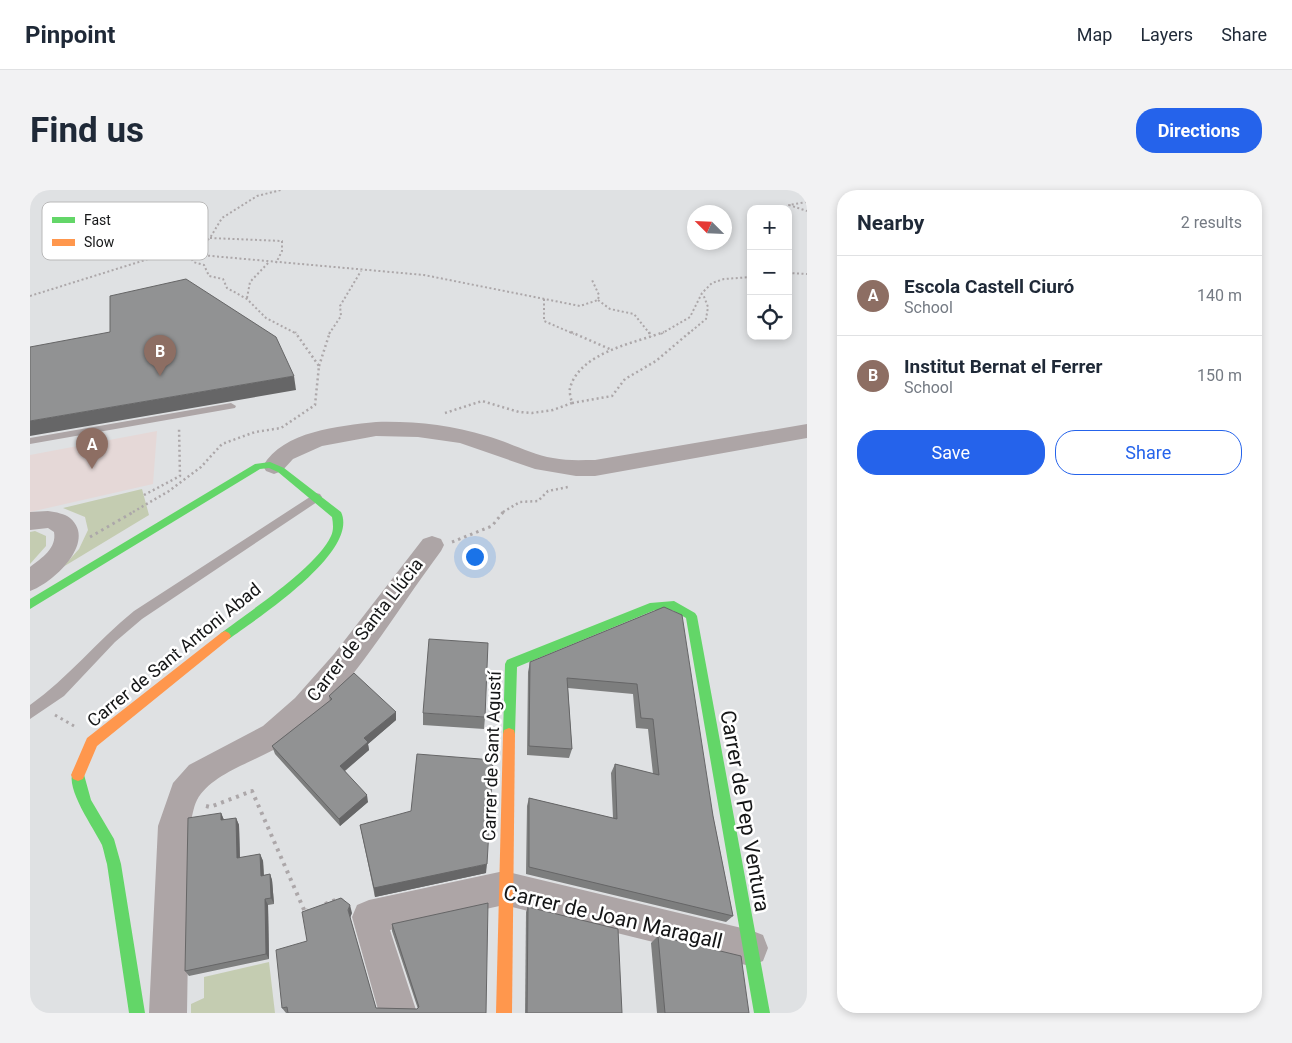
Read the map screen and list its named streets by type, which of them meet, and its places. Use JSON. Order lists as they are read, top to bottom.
{
  "streets": {
    "street": [
      "Carrer de Santa Llúcia",
      "Carrer de Sant Antoni Abad",
      "Carrer de Sant Agustí",
      "Carrer de Pep Ventura",
      "Carrer de Joan Maragall"
    ]
  },
  "crossings": [
    ["Carrer de Sant Agustí", "Carrer de Pep Ventura"],
    ["Carrer de Sant Agustí", "Carrer de Joan Maragall"],
    ["Carrer de Pep Ventura", "Carrer de Joan Maragall"]
  ],
  "legend": ["Fast", "Slow"],
  "north": "top left",
  "page": {
    "header": "Pinpoint",
    "nav": ["Map", "Layers", "Share"],
    "buttons": [
      "Directions",
      ["Save", "Share"]
    ],
    "title": "Find us",
    "heading": ["Nearby", "2 results"],
    "map_buttons": ["+", "−"],
    "list": [
      {
        "mark": "A",
        "name": "Escola Castell Ciuró",
        "note": "School",
        "value": "140 m"
      },
      {
        "mark": "B",
        "name": "Institut Bernat el Ferrer",
        "note": "School",
        "value": "150 m"
      }
    ],
    "pins": ["B", "A"]
  }
}
